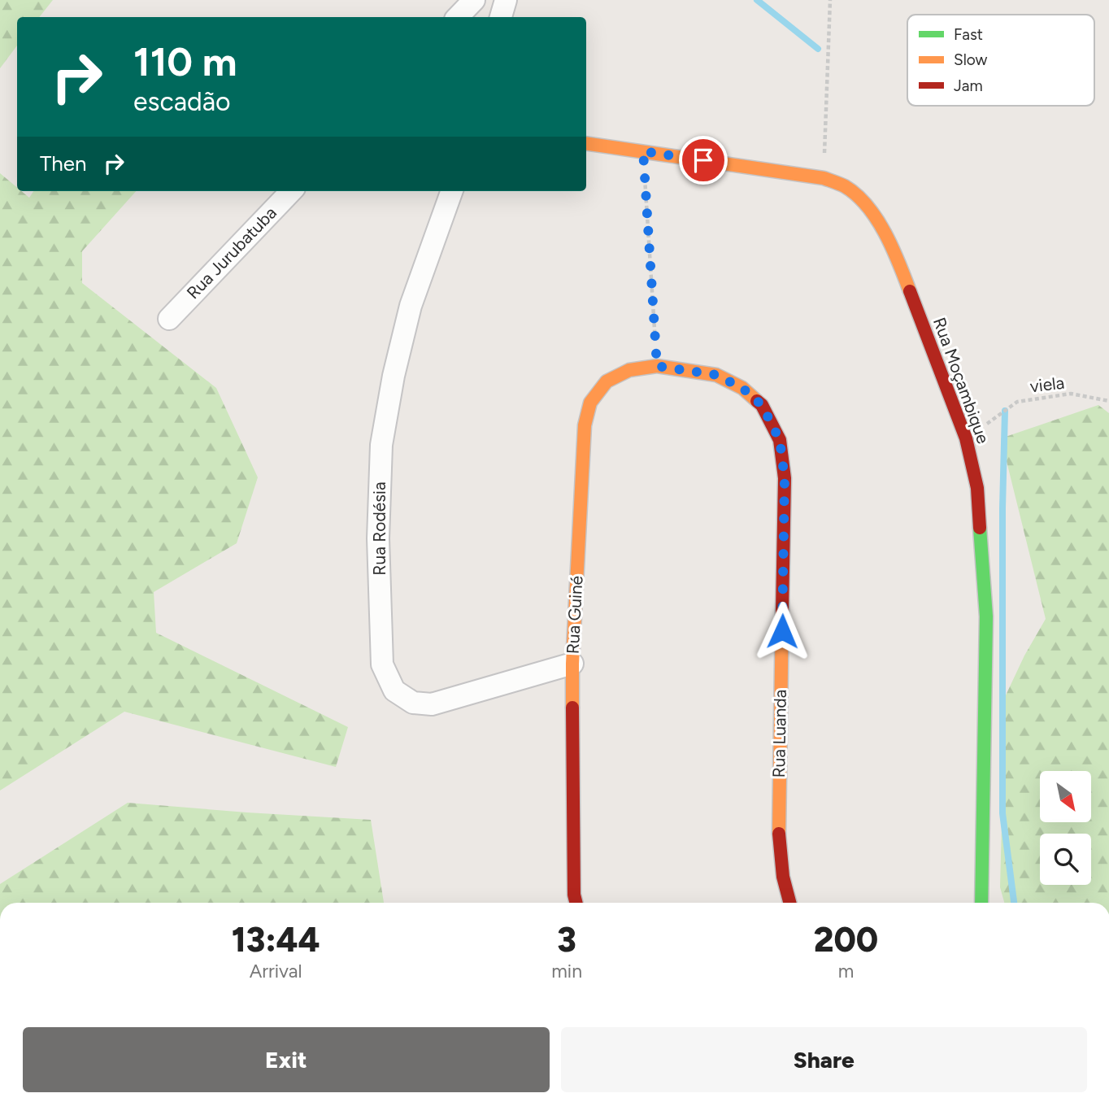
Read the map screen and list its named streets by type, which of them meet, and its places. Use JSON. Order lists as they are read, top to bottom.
{
  "streets": {
    "street": [
      "Rua Jurubatuba",
      "Rua Moçambique",
      "Rua Rodésia",
      "Rua Guiné",
      "Rua Luanda"
    ],
    "path": ["viela"]
  },
  "crossings": [
    ["Rua Moçambique", "viela"],
    ["Rua Rodésia", "Rua Guiné"],
    ["Rua Guiné", "Rua Luanda"]
  ],
  "legend": ["Fast", "Slow", "Jam"],
  "north": "bottom right",
  "page": {
    "turn": ["110 m", "escadão"],
    "then": "Then",
    "eta": [
      "13:44",
      "Arrival",
      "3",
      "min",
      "200",
      "m"
    ],
    "buttons": ["Exit", "Share"]
  }
}
